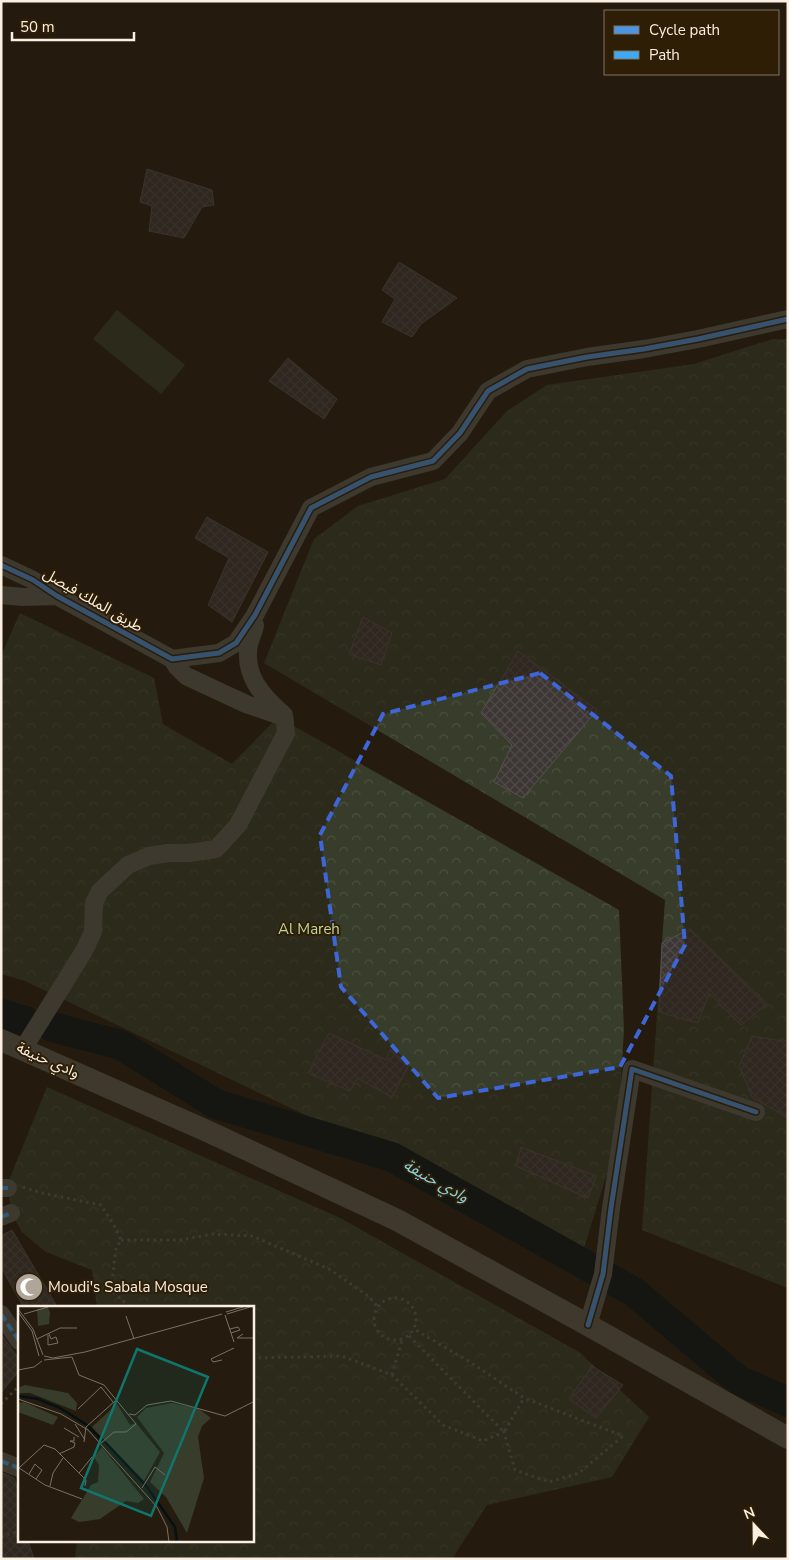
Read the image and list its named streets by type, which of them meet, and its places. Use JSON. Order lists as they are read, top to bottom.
{
  "streets": {
    "main road": ["وادي حنيفة"],
    "street": ["طريق الملك فيصل"]
  },
  "water": ["وادي حنيفة"],
  "parks": ["Al Mareh"],
  "places": {
    "mosque": ["Moudi's Sabala Mosque"]
  },
  "legend": ["Cycle path", "Path"],
  "scale_bar": "50 m",
  "north": "top"
}
